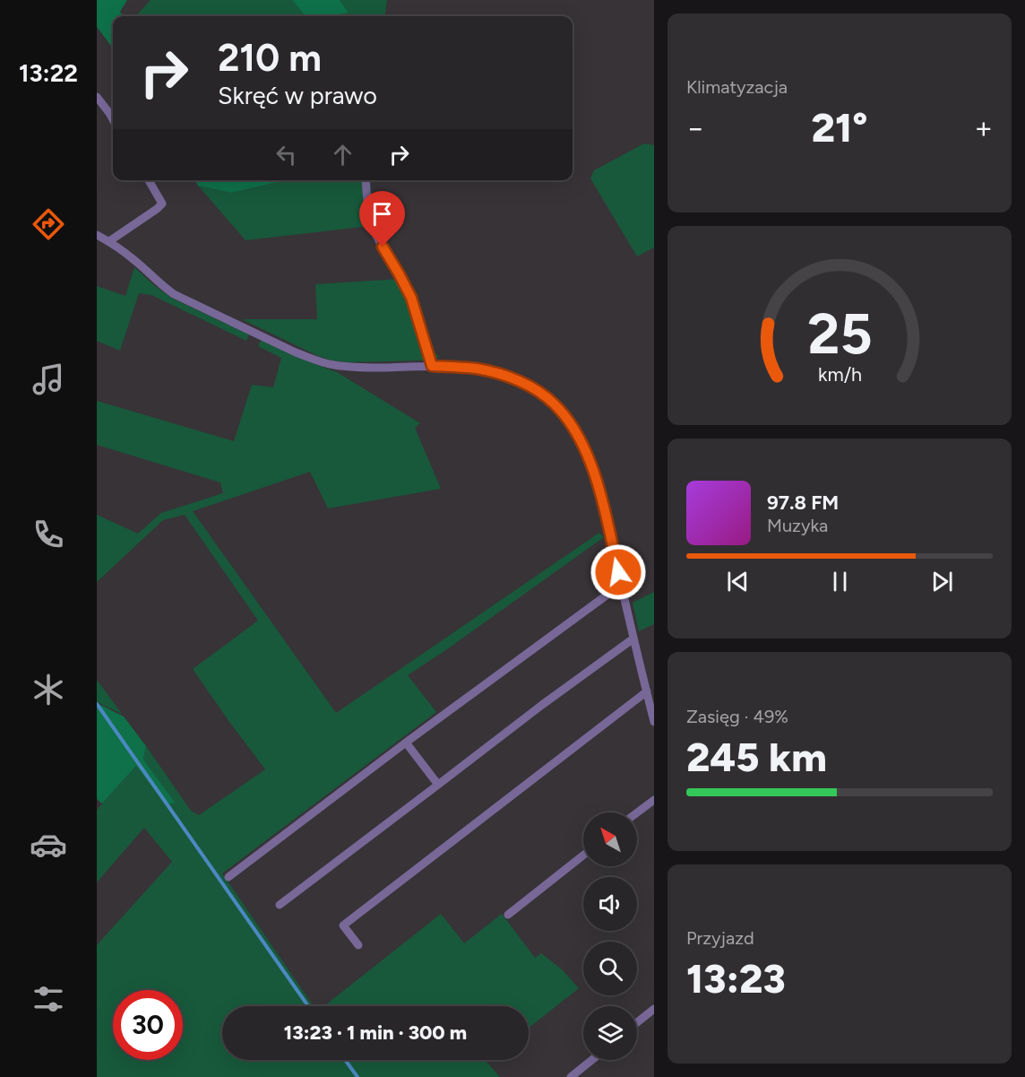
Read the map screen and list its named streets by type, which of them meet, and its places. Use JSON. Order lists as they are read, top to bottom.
{
  "north": "top left",
  "page": {
    "tabs": "13:22",
    "tile": [
      "Klimatyzacja",
      ["Zasięg · 49%", "245 km"],
      ["Przyjazd", "13:23"]
    ],
    "turn": ["210 m", "Skręć w prawo"],
    "heat": ["−", "21°", "+"],
    "song": ["97.8 FM", "Muzyka"],
    "limit": "30",
    "trip": "13:23 · 1 min · 300 m",
    "gauge": ["25", "km/h"]
  }
}
